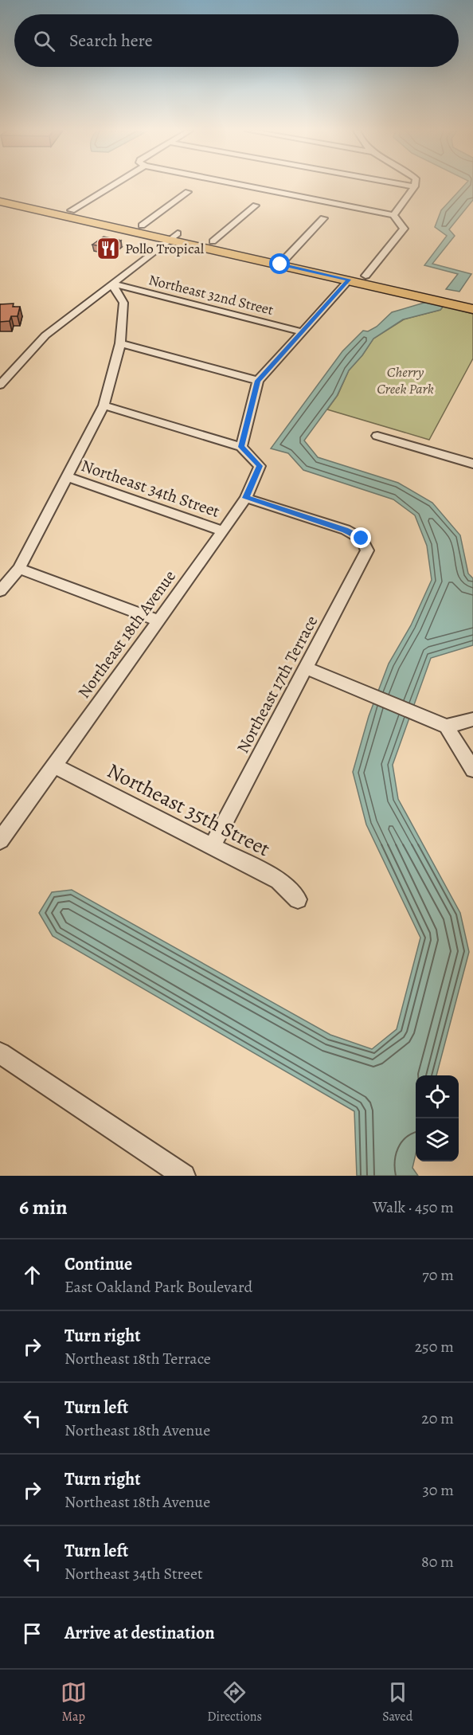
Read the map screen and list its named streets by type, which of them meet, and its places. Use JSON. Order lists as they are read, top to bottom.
{
  "streets": {
    "street": [
      "Northeast 32nd Street",
      "Northeast 34th Street",
      "Northeast 18th Avenue",
      "Northeast 17th Terrace",
      "Northeast 35th Street"
    ]
  },
  "crossings": [
    ["Northeast 34th Street", "Northeast 18th Avenue"],
    ["Northeast 34th Street", "Northeast 17th Terrace"],
    ["Northeast 18th Avenue", "Northeast 35th Street"],
    ["Northeast 17th Terrace", "Northeast 35th Street"]
  ],
  "parks": ["Cherry Creek Park"],
  "places": {
    "restaurant": ["Pollo Tropical"]
  },
  "page": {
    "search": "Search here",
    "heading": ["6 min", "Walk · 450 m"],
    "list": [
      ["Continue", "East Oakland Park Boulevard", "70 m"],
      ["Turn right", "Northeast 18th Terrace", "250 m"],
      ["Turn left", "Northeast 18th Avenue", "20 m"],
      ["Turn right", "Northeast 18th Avenue", "30 m"],
      ["Turn left", "Northeast 34th Street", "80 m"],
      "Arrive at destination"
    ],
    "nav": ["Map", "Directions", "Saved"]
  }
}
